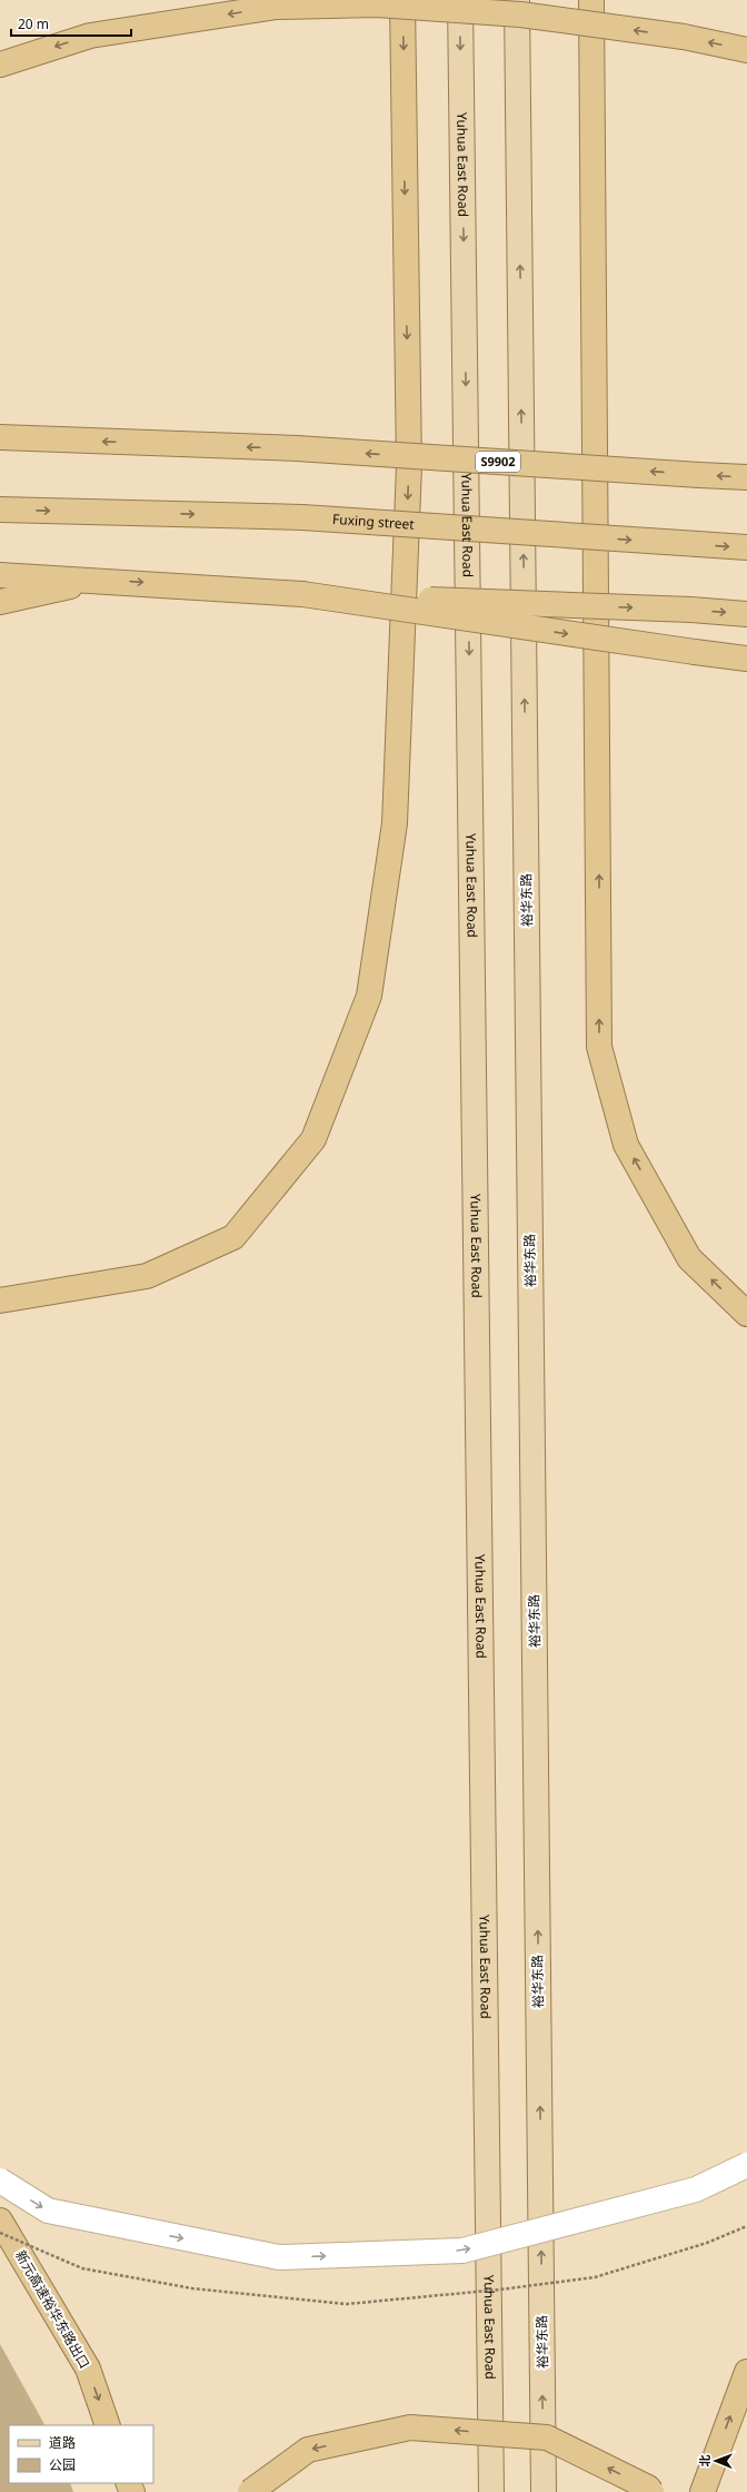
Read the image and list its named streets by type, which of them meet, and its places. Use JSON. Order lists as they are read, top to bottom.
{
  "streets": {
    "highway": ["S9902", "Fuxing street", "新元高速裕华东路出口"],
    "main road": ["Yuhua East Road", "裕华东路"]
  },
  "one_way": ["Yuhua East Road", "裕华东路", "新元高速裕华东路出口"],
  "legend": ["道路", "公园"],
  "scale_bar": "20 m",
  "north": "left"
}
